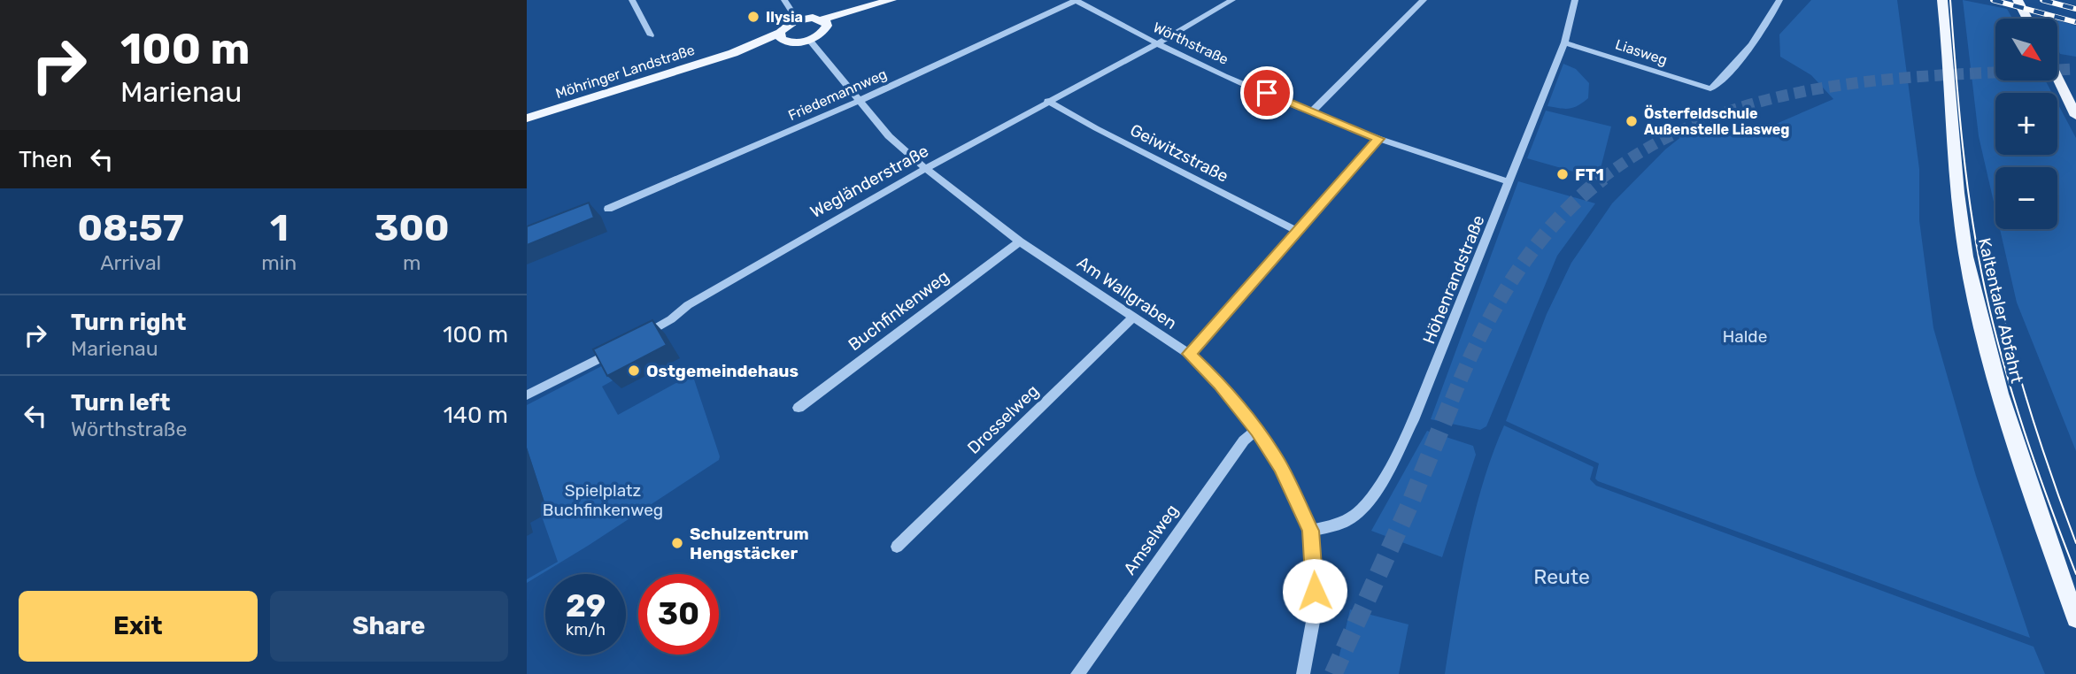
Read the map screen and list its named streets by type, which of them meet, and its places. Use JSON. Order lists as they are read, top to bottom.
{
  "streets": {
    "main road": ["Möhringer Landstraße", "Kaltentaler Abfahrt"],
    "street": [
      "Wörthstraße",
      "Liasweg",
      "Friedemannweg",
      "Geiwitzstraße",
      "Wegländerstraße",
      "Höhenrandstraße",
      "Am Wallgraben",
      "Buchfinkenweg",
      "Drosselweg",
      "Amselweg"
    ]
  },
  "crossings": [
    ["Wörthstraße", "Friedemannweg"],
    ["Wörthstraße", "Wegländerstraße"],
    ["Wörthstraße", "Höhenrandstraße"],
    ["Liasweg", "Höhenrandstraße"],
    ["Möhringer Landstraße", "Am Wallgraben"],
    ["Friedemannweg", "Am Wallgraben"],
    ["Geiwitzstraße", "Wegländerstraße"],
    ["Wegländerstraße", "Am Wallgraben"],
    ["Höhenrandstraße", "Am Wallgraben"],
    ["Am Wallgraben", "Buchfinkenweg"],
    ["Am Wallgraben", "Drosselweg"],
    ["Am Wallgraben", "Amselweg"]
  ],
  "parks": ["Halde", "Spielplatz Buchfinkenweg", "Reute"],
  "places": [
    "Ilysia",
    "Österfeldschule Außenstelle Liasweg",
    "FT1",
    "Ostgemeindehaus",
    "Schulzentrum Hengstäcker"
  ],
  "north": "bottom right",
  "page": {
    "turn": ["100 m", "Marienau"],
    "map_buttons": ["+", "−"],
    "then": "Then",
    "eta": [
      "08:57",
      "Arrival",
      "1",
      "min",
      "300",
      "m"
    ],
    "list": [
      {
        "name": "Turn right",
        "note": "Marienau",
        "value": "100 m"
      },
      {
        "name": "Turn left",
        "note": "Wörthstraße",
        "value": "140 m"
      }
    ],
    "speed": "29 km/h",
    "limit": "30",
    "buttons": ["Exit", "Share"]
  }
}
